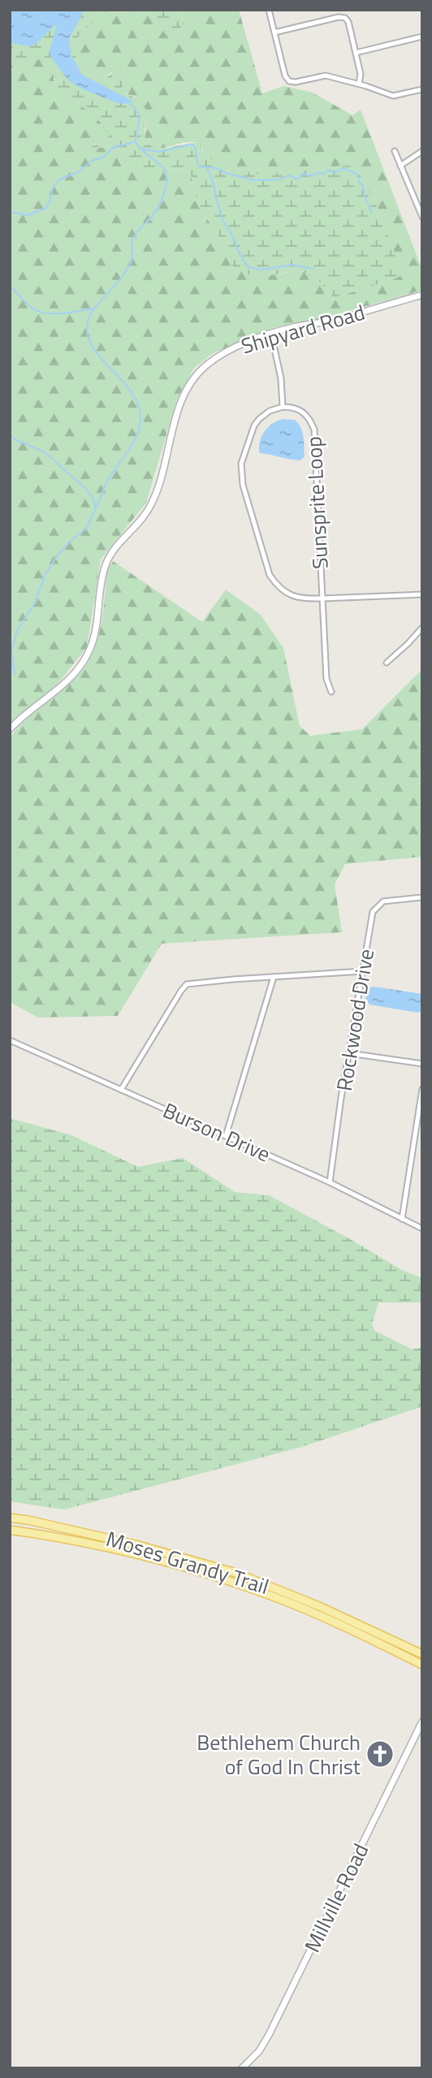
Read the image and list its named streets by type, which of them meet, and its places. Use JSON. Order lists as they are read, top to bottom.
{
  "streets": {
    "main road": ["Moses Grandy Trail"],
    "street": [
      "Shipyard Road",
      "Sunsprite Loop",
      "Rockwood Drive",
      "Burson Drive",
      "Millville Road"
    ]
  },
  "crossings": [
    ["Rockwood Drive", "Burson Drive"]
  ],
  "places": {
    "church": ["Bethlehem Church of God In Christ"]
  }
}
